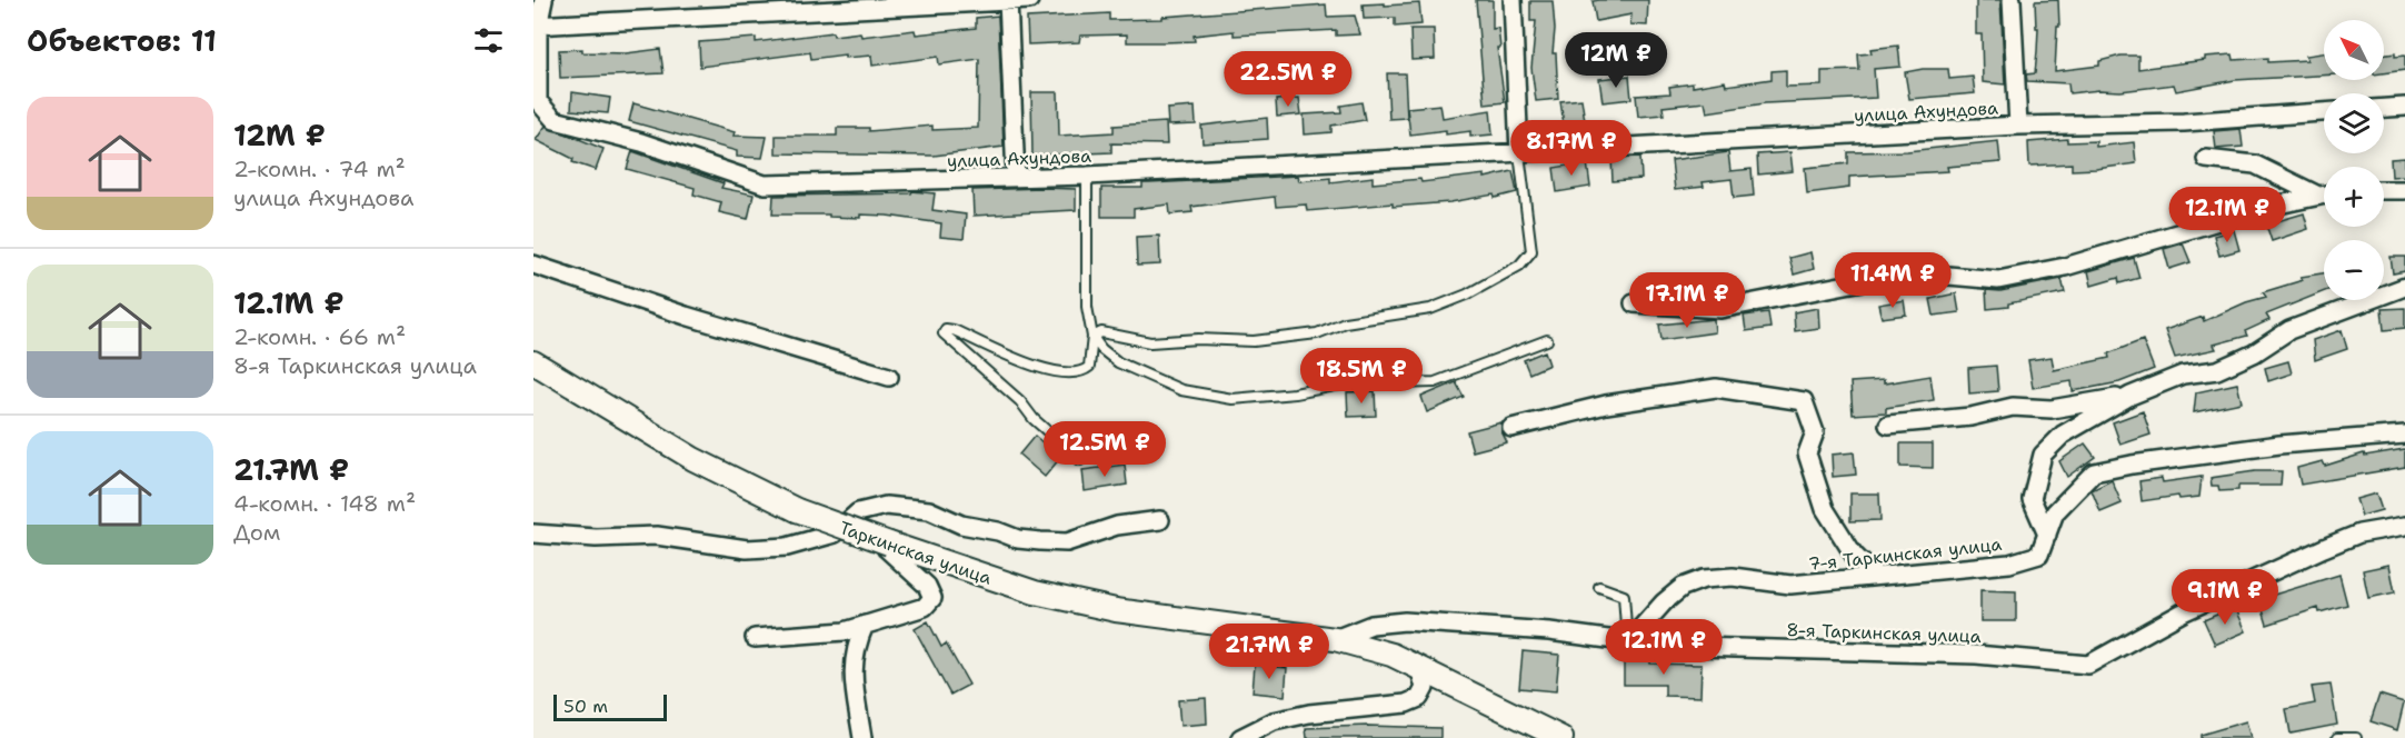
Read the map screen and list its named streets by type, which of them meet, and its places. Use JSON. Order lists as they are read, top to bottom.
{
  "streets": {
    "street": [
      "улица Ахундова",
      "Таркинская улица",
      "7-я Таркинская улица",
      "8-я Таркинская улица"
    ]
  },
  "crossings": [
    ["Таркинская улица", "8-я Таркинская улица"],
    ["7-я Таркинская улица", "8-я Таркинская улица"]
  ],
  "scale_bar": "50 m",
  "north": "top left",
  "page": {
    "heading": "Объектов: 11",
    "map_buttons": ["+", "−"],
    "price": [
      "12M ₽",
      "22.5M ₽",
      "8.17M ₽",
      "12.1M ₽",
      "11.4M ₽",
      "17.1M ₽",
      "18.5M ₽",
      "12.5M ₽",
      "9.1M ₽",
      "12.1M ₽",
      "21.7M ₽"
    ],
    "list": [
      {
        "name": "12M ₽",
        "note": "2-комн. · 74 m² · улица Ахундова"
      },
      {
        "name": "12.1M ₽",
        "note": "2-комн. · 66 m² · 8-я Таркинская улица"
      },
      {
        "name": "21.7M ₽",
        "note": "4-комн. · 148 m² · Дом"
      }
    ],
    "scale": "50 m"
  }
}
